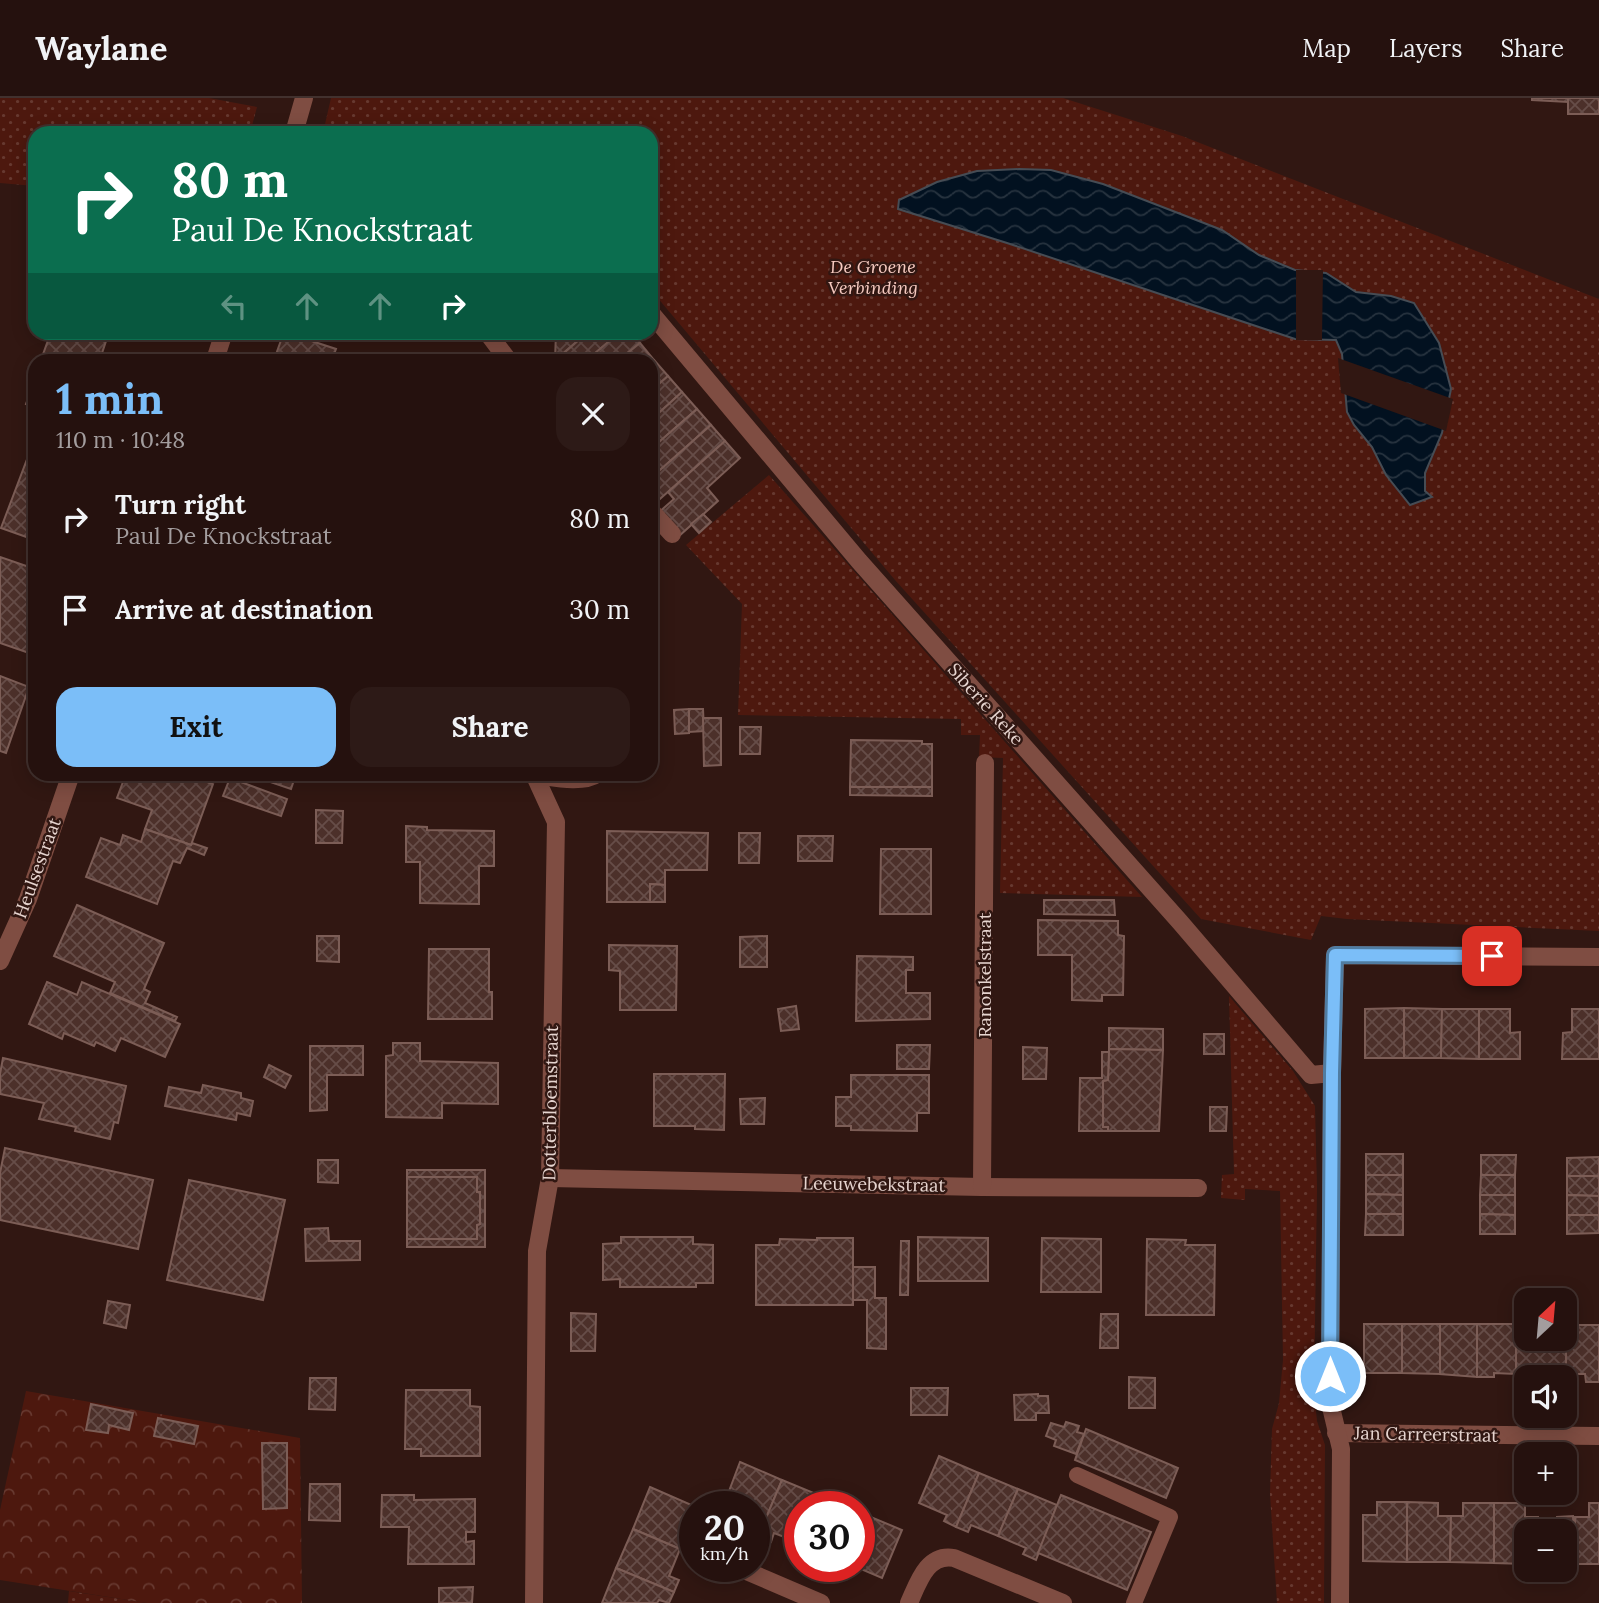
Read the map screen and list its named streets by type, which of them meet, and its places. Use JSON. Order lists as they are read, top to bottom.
{
  "streets": {
    "street": [
      "Siberie Reke",
      "Heulsestraat",
      "Ranonkelstraat",
      "Dotterbloemstraat",
      "Leeuwebekstraat",
      "Jan Carreerstraat"
    ]
  },
  "crossings": [
    ["Ranonkelstraat", "Leeuwebekstraat"],
    ["Dotterbloemstraat", "Leeuwebekstraat"]
  ],
  "parks": ["De Groene Verbinding"],
  "north": "top right",
  "page": {
    "header": "Waylane",
    "nav": ["Map", "Layers", "Share"],
    "turn": ["80 m", "Paul De Knockstraat"],
    "heading": ["1 min", "110 m · 10:48"],
    "list": [
      {
        "name": "Turn right",
        "note": "Paul De Knockstraat",
        "value": "80 m"
      },
      {
        "name": "Arrive at destination",
        "value": "30 m"
      }
    ],
    "buttons": ["Exit", "Share"],
    "map_buttons": ["+", "−"],
    "speed": "20 km/h",
    "limit": "30"
  }
}
